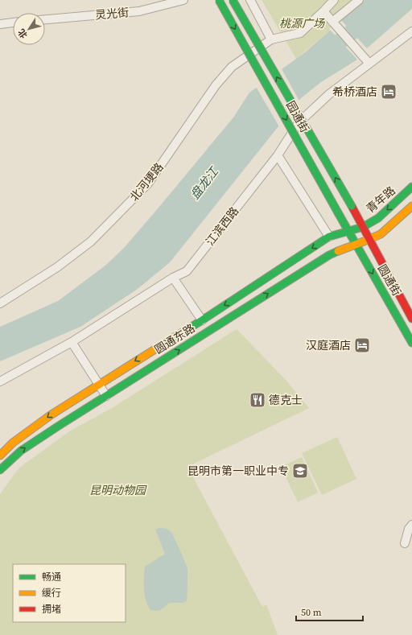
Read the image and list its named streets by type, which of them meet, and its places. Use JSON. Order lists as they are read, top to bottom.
{
  "streets": {
    "main road": [
      "园通街",
      "青年路",
      "圆通街",
      "圆通东路"
    ],
    "street": ["灵光街", "北河埂路", "江滨西路"]
  },
  "crossings": [
    ["园通街", "青年路"],
    ["园通街", "圆通街"],
    ["园通街", "圆通东路"],
    ["青年路", "圆通东路"],
    ["圆通街", "圆通东路"]
  ],
  "water": ["盘龙江"],
  "parks": ["桃源广场", "昆明动物园"],
  "places": {
    "hotel": ["希桥酒店", "汉庭酒店"],
    "restaurant": ["德克士"],
    "school or university": ["昆明市第一职业中专"]
  },
  "legend": ["畅通", "缓行", "拥堵"],
  "scale_bar": "50 m",
  "north": "bottom left"
}
